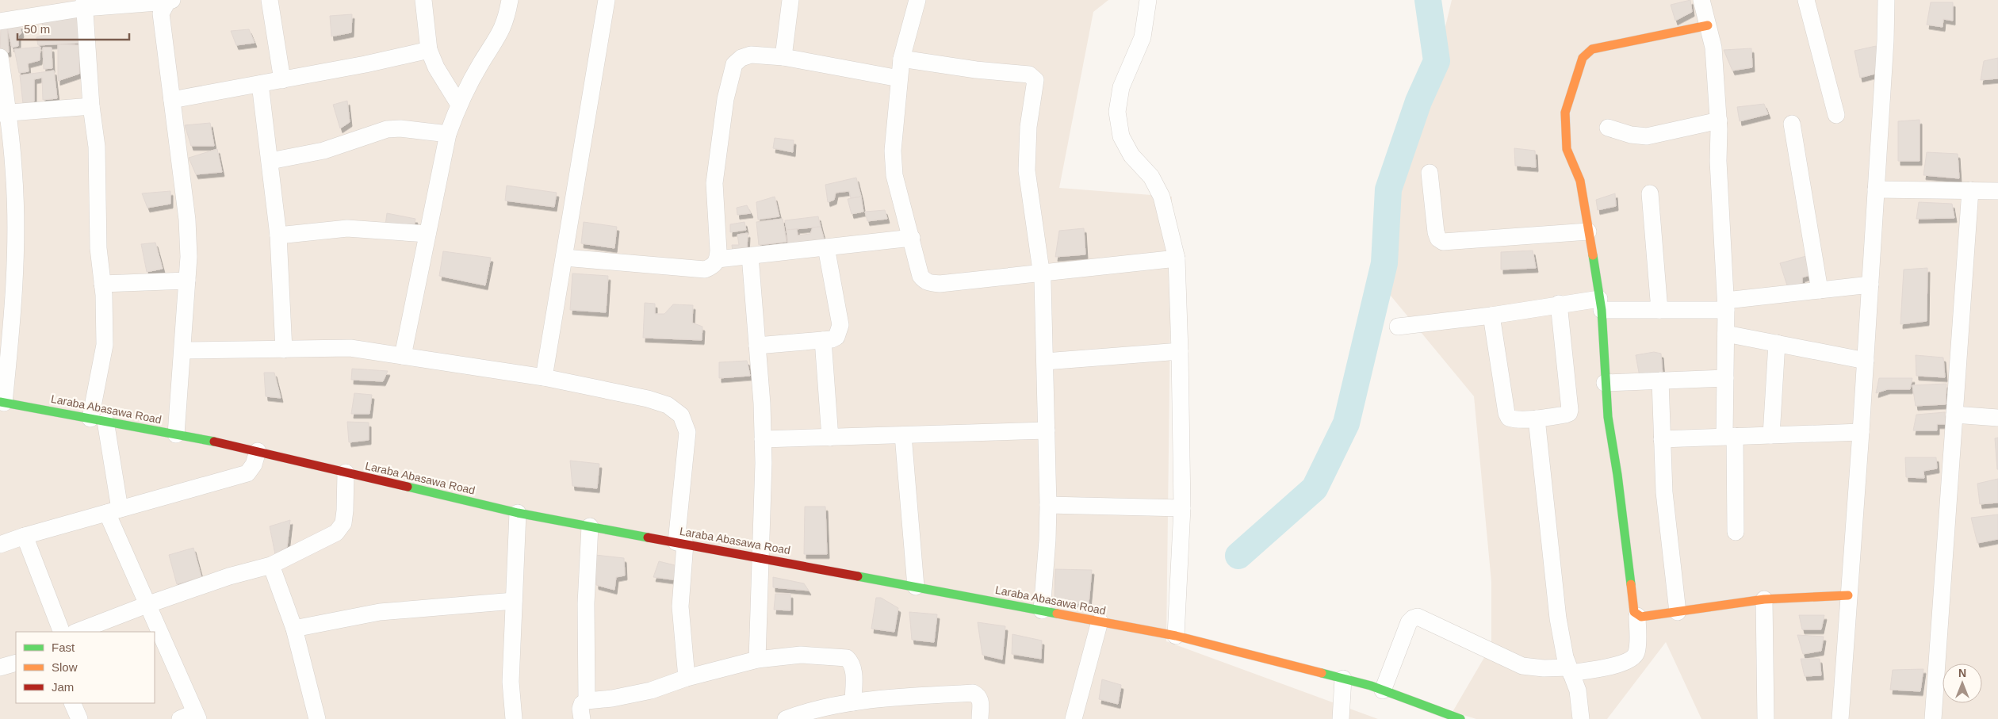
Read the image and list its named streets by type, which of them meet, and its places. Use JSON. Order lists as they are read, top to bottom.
{
  "streets": {
    "street": ["Laraba Abasawa Road"]
  },
  "legend": ["Fast", "Slow", "Jam"],
  "scale_bar": "50 m",
  "north": "top"
}
